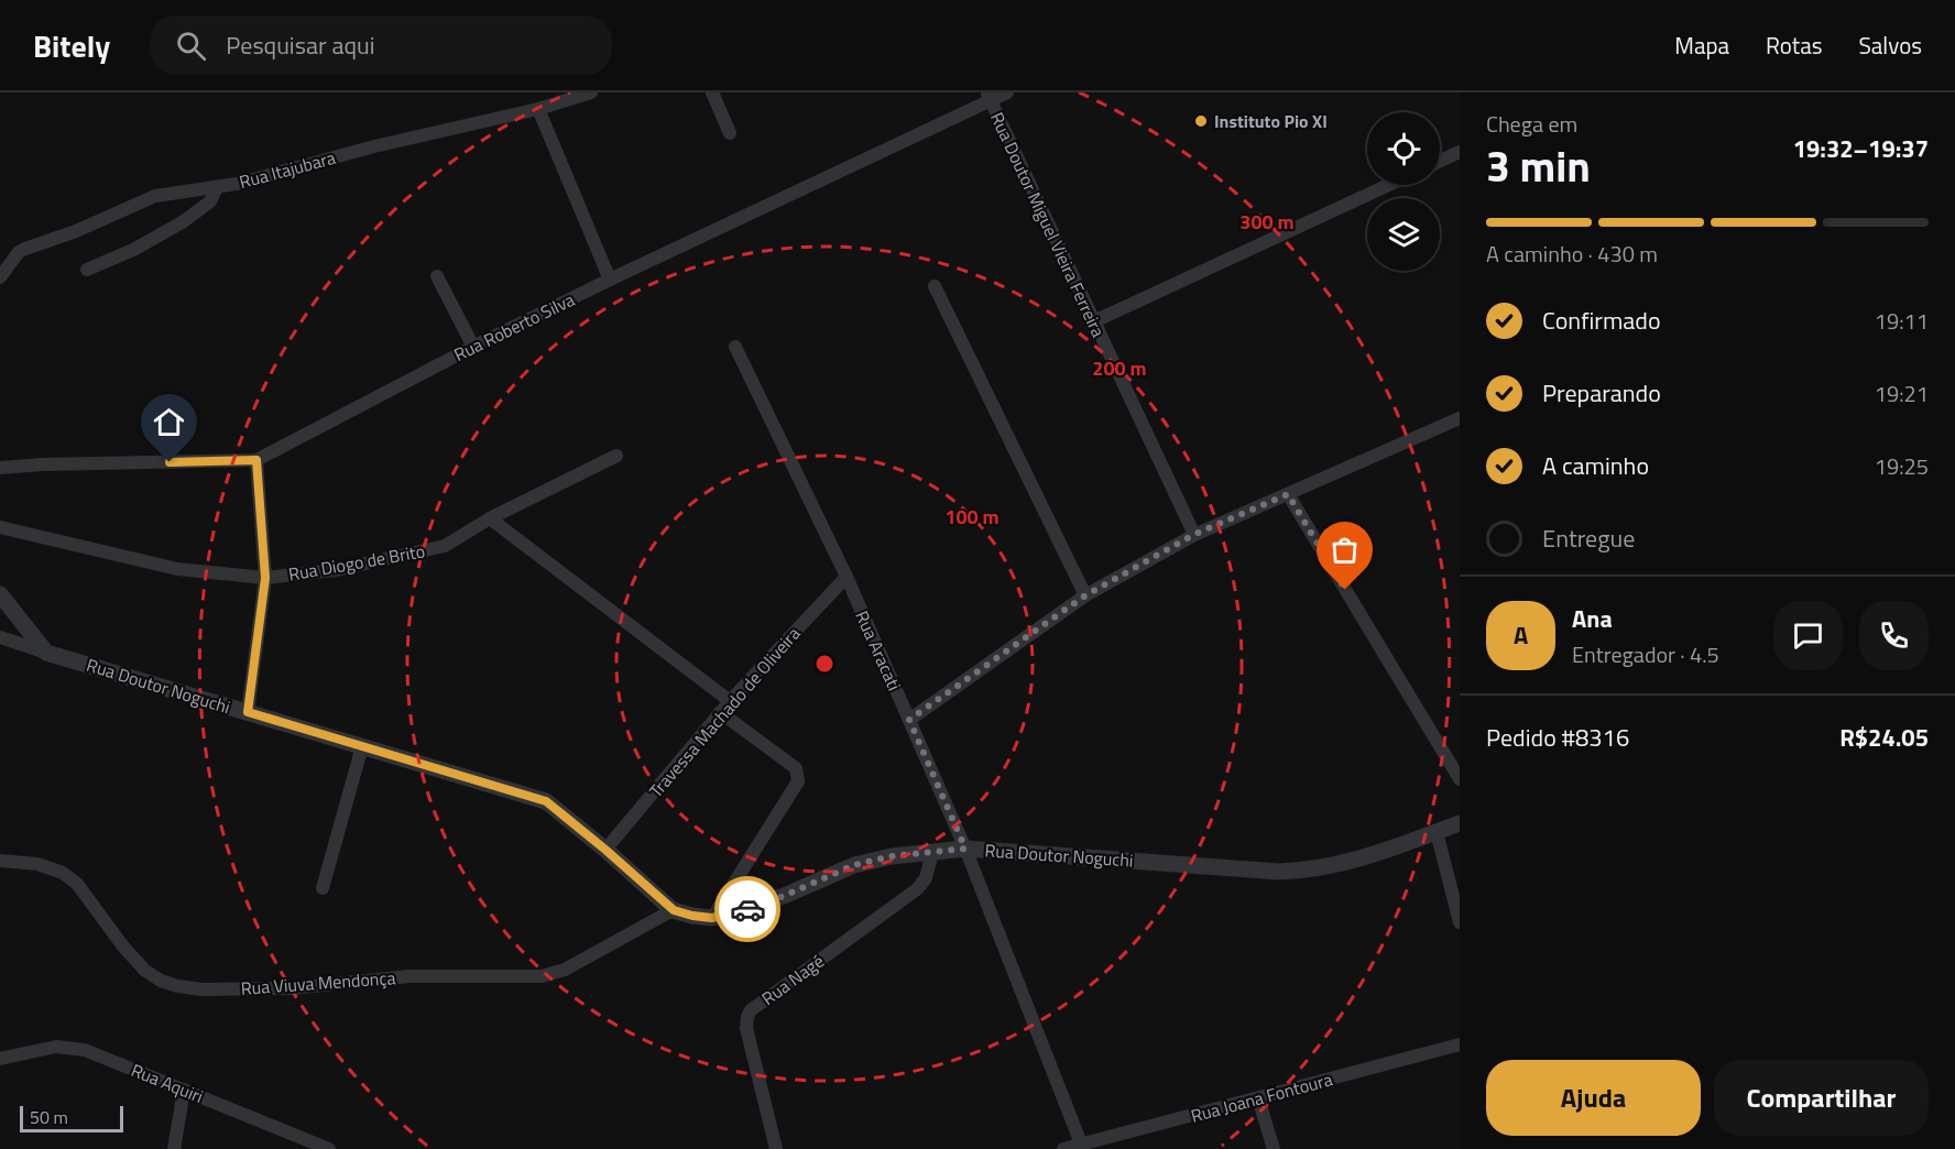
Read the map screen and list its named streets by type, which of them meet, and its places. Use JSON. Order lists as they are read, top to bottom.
{
  "streets": {
    "street": [
      "Rua Itajubara",
      "Rua Doutor Miguel Vieira Ferreira",
      "Rua Roberto Silva",
      "Rua Diogo de Brito",
      "Rua Aracati",
      "Rua Doutor Noguchi",
      "Travessa Machado de Oliveira",
      "Rua Nagé",
      "Rua Viuva Mendonça",
      "Rua Aquiri",
      "Rua Joana Fontoura"
    ]
  },
  "crossings": [
    ["Rua Doutor Miguel Vieira Ferreira", "Rua Roberto Silva"],
    ["Rua Aracati", "Rua Doutor Noguchi"],
    ["Rua Aracati", "Travessa Machado de Oliveira"],
    ["Rua Aracati", "Rua Joana Fontoura"],
    ["Rua Doutor Noguchi", "Travessa Machado de Oliveira"],
    ["Rua Doutor Noguchi", "Rua Nagé"],
    ["Rua Doutor Noguchi", "Rua Viuva Mendonça"]
  ],
  "places": ["Instituto Pio XI"],
  "scale_bar": "50 m",
  "page": {
    "header": "Bitely",
    "search": "Pesquisar aqui",
    "nav": ["Mapa", "Rotas", "Salvos"],
    "heading": ["3 min", "Chega em", "19:32–19:37"],
    "panel": [
      "Ana",
      "Entregador · 4.5",
      "Pedido #8316",
      "R$24.05"
    ],
    "bar": "A caminho · 430 m",
    "list": [
      ["Confirmado", "19:11"],
      ["Preparando", "19:21"],
      ["A caminho", "19:25"],
      "Entregue"
    ],
    "round": "A",
    "buttons": ["Ajuda", "Compartilhar"],
    "scale": "50 m"
  },
  "rings": ["300 m", "200 m", "100 m"]
}
